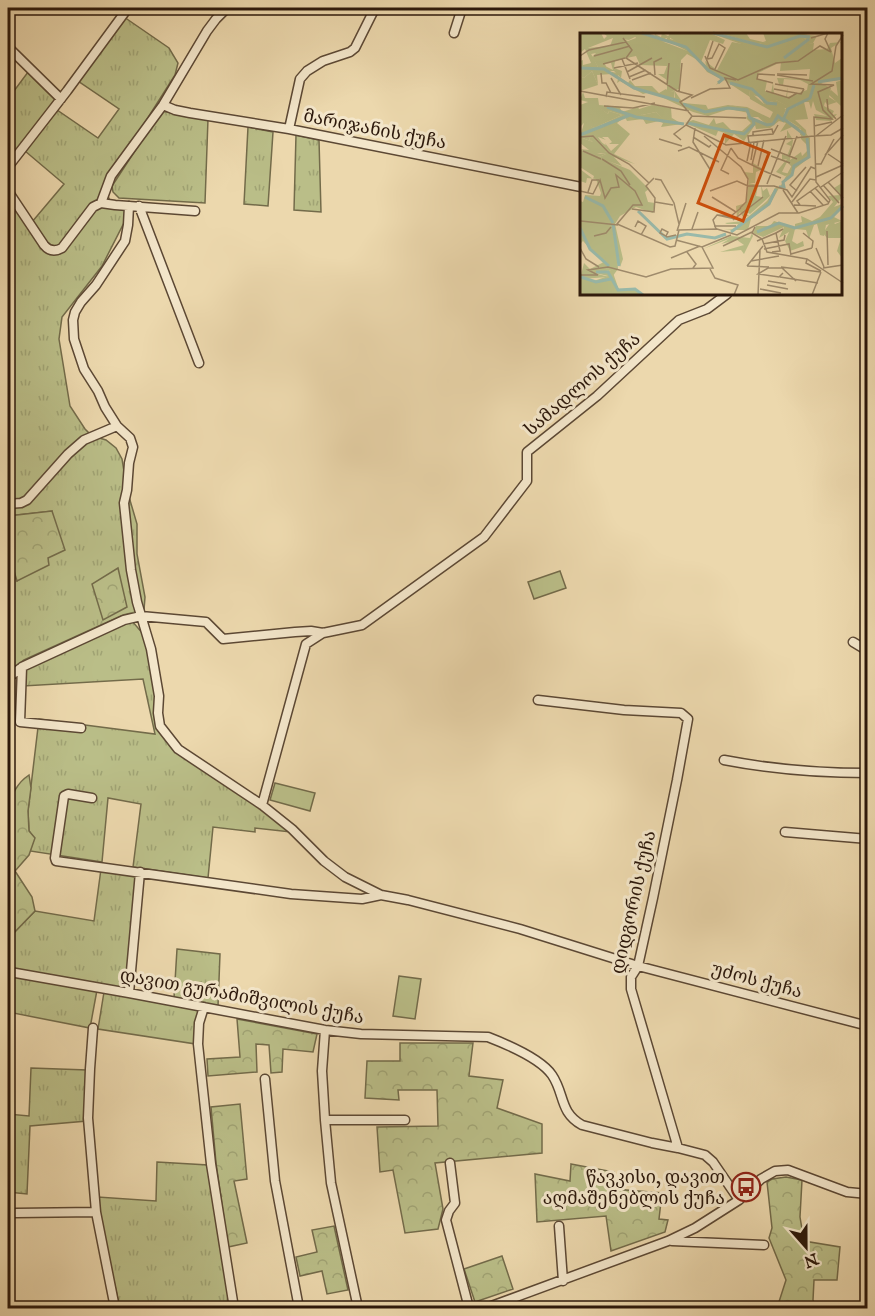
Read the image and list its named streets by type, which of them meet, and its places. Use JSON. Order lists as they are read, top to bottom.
{
  "streets": {
    "street": [
      "მარიჯანის ქუჩა",
      "სამადლოს ქუჩა",
      "დიდგორის ქუჩა",
      "უძოს ქუჩა",
      "დავით გურამიშვილის ქუჩა"
    ]
  },
  "crossings": [
    ["დიდგორის ქუჩა", "უძოს ქუჩა"],
    ["დიდგორის ქუჩა", "დავით გურამიშვილის ქუჩა"]
  ],
  "places": {
    "bus stop": ["წავკისი, დავით აღმაშენებლის ქუჩა"]
  },
  "north": "bottom"
}
